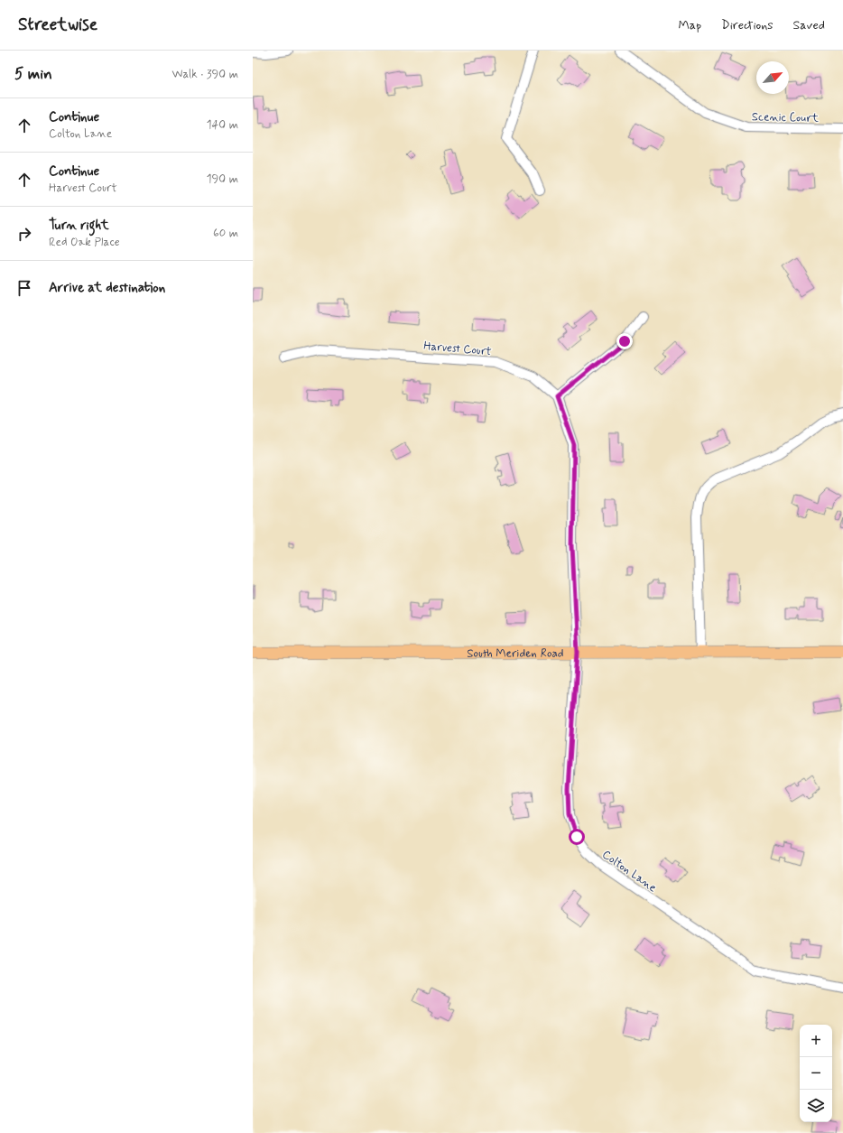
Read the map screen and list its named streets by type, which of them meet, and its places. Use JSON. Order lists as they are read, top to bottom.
{
  "streets": {
    "main road": ["South Meriden Road"],
    "street": ["Scenic Court", "Harvest Court", "Colton Lane"]
  },
  "crossings": [
    ["Harvest Court", "South Meriden Road"],
    ["Harvest Court", "Colton Lane"],
    ["South Meriden Road", "Colton Lane"]
  ],
  "north": "top right",
  "page": {
    "header": "Streetwise",
    "nav": ["Map", "Directions", "Saved"],
    "heading": ["5 min", "Walk · 390 m"],
    "list": [
      ["Continue", "Colton Lane", "140 m"],
      ["Continue", "Harvest Court", "190 m"],
      ["Turn right", "Red Oak Place", "60 m"],
      "Arrive at destination"
    ],
    "map_buttons": ["+", "−"]
  }
}
